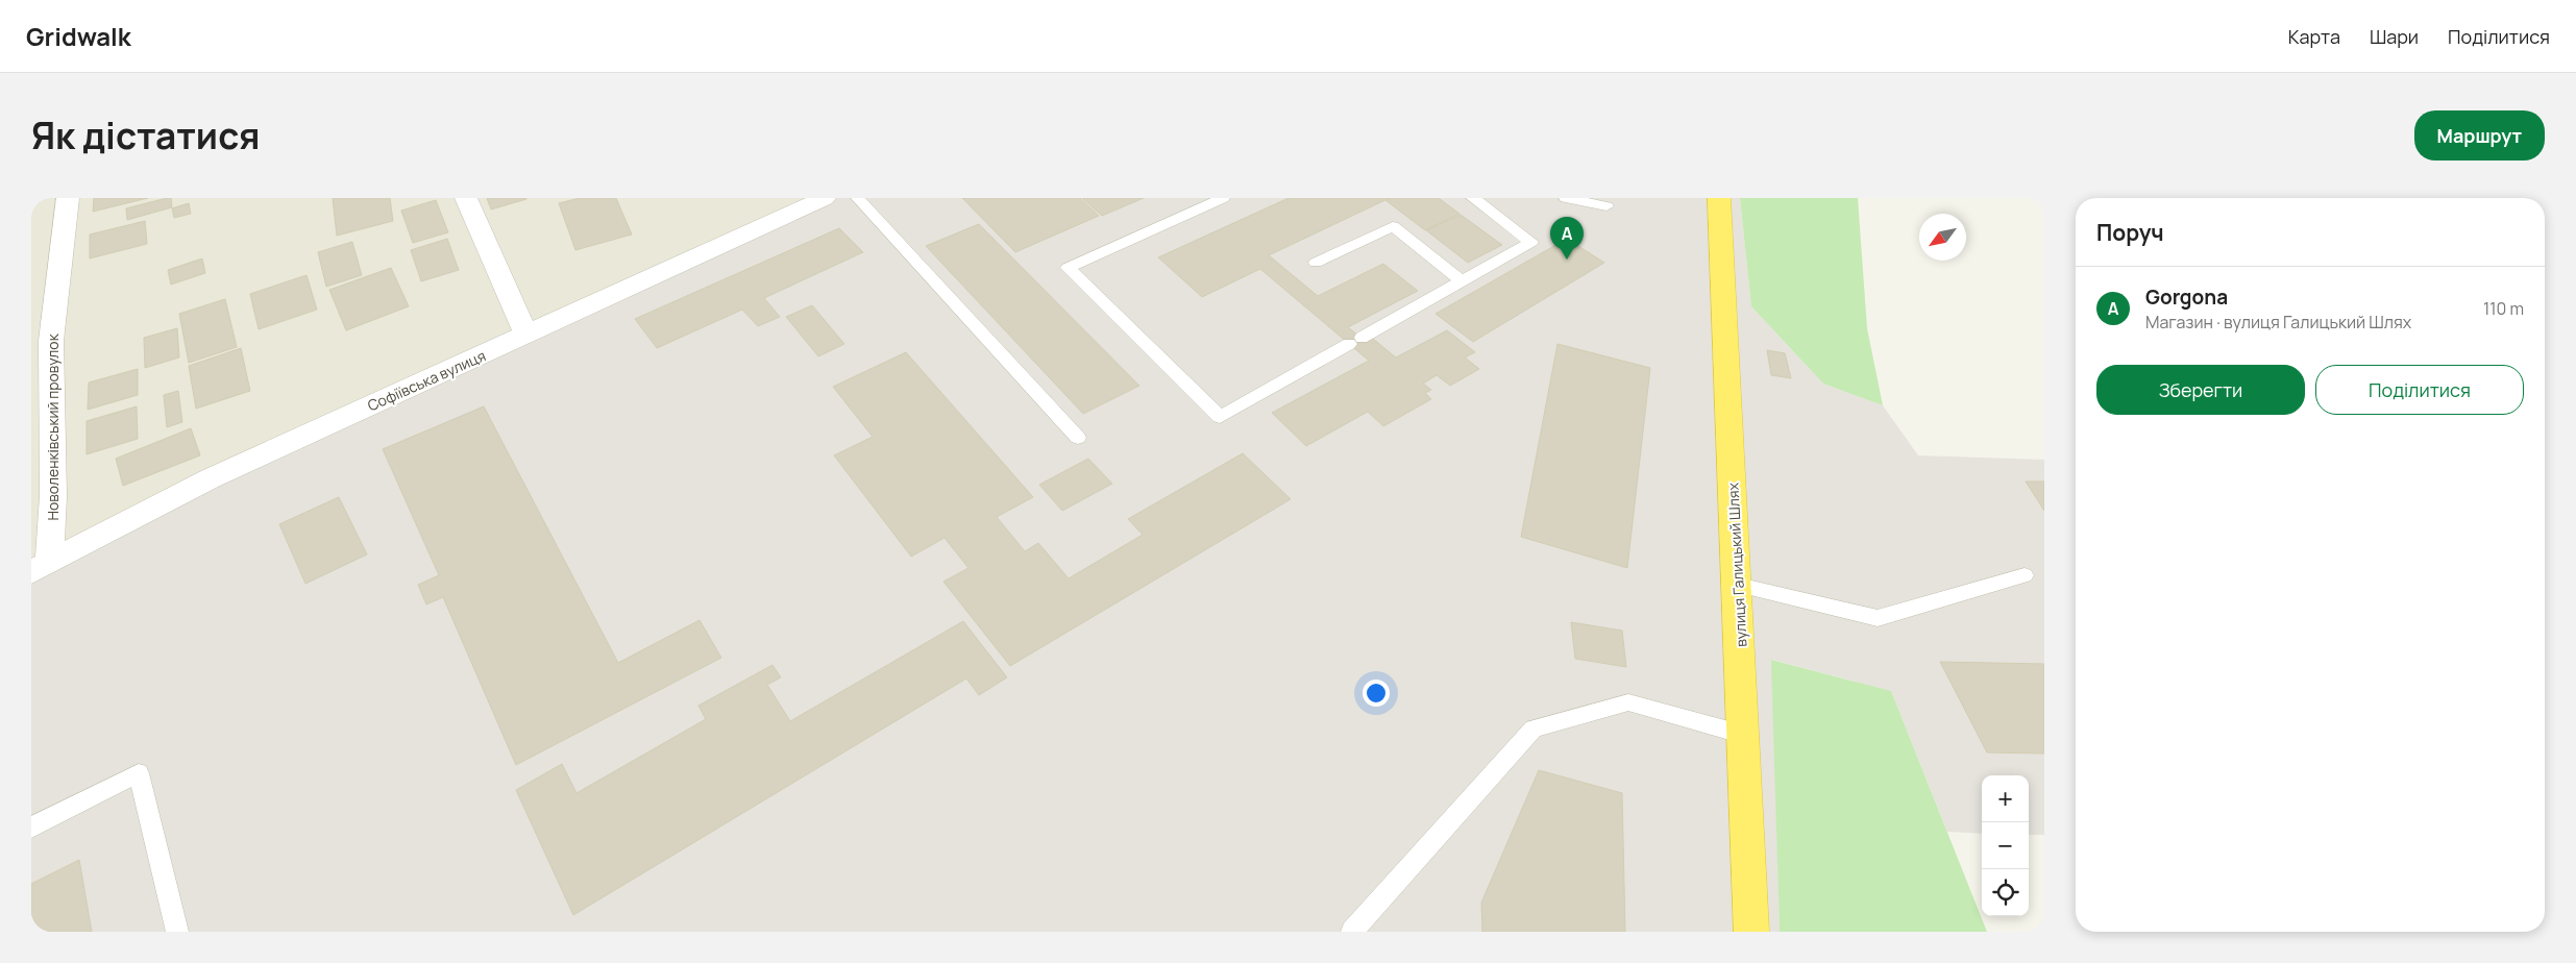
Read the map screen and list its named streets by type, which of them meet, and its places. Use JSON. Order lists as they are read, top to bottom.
{
  "streets": {
    "highway": ["вулиця Галицький Шлях"],
    "street": ["Софіївська вулиця", "Новоленківський провулок"]
  },
  "crossings": [
    ["Софіївська вулиця", "Новоленківський провулок"]
  ],
  "north": "bottom left",
  "page": {
    "header": "Gridwalk",
    "nav": ["Карта", "Шари", "Поділитися"],
    "title": "Як дістатися",
    "buttons": [
      "Маршрут",
      ["Зберегти", "Поділитися"]
    ],
    "heading": "Поруч",
    "pins": "A",
    "list": [
      {
        "mark": "A",
        "name": "Gorgona",
        "note": "Магазин · вулиця Галицький Шлях",
        "value": "110 m"
      }
    ],
    "map_buttons": ["+", "−"]
  }
}
